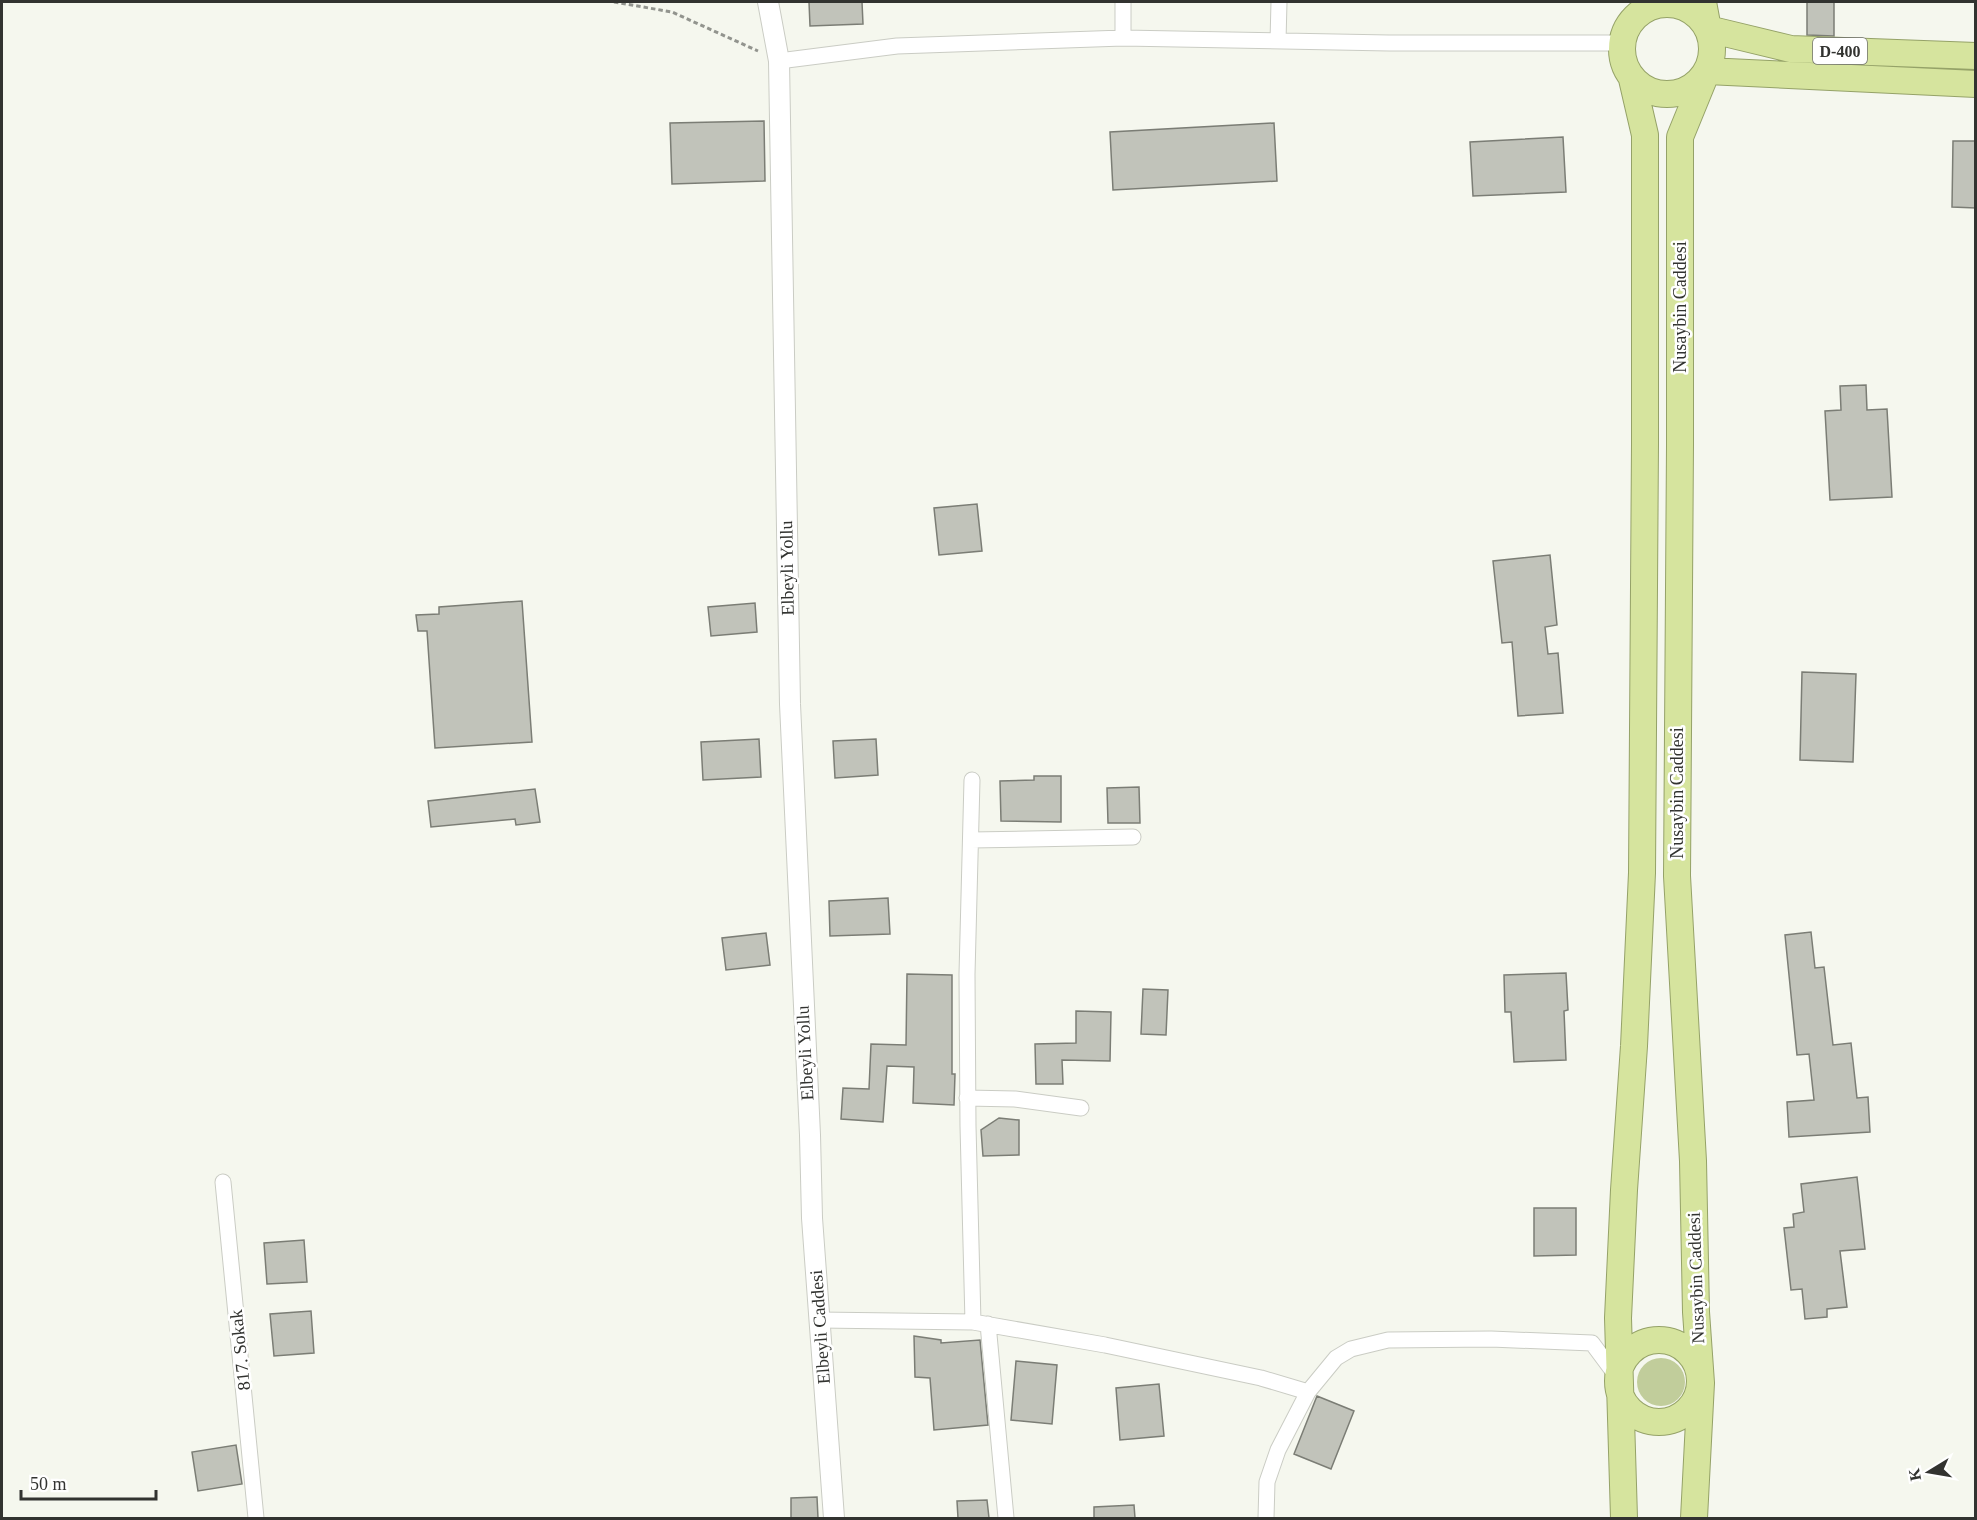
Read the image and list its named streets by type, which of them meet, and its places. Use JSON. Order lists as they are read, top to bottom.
{
  "streets": {
    "highway": ["D-400", "Nusaybin Caddesi"],
    "street": ["Elbeyli Yollu", "Elbeyli Caddesi", "817. Sokak"]
  },
  "crossings": [
    ["D-400", "Nusaybin Caddesi"],
    ["Elbeyli Yollu", "Elbeyli Caddesi"]
  ],
  "scale_bar": "50 m",
  "north": "left"
}
